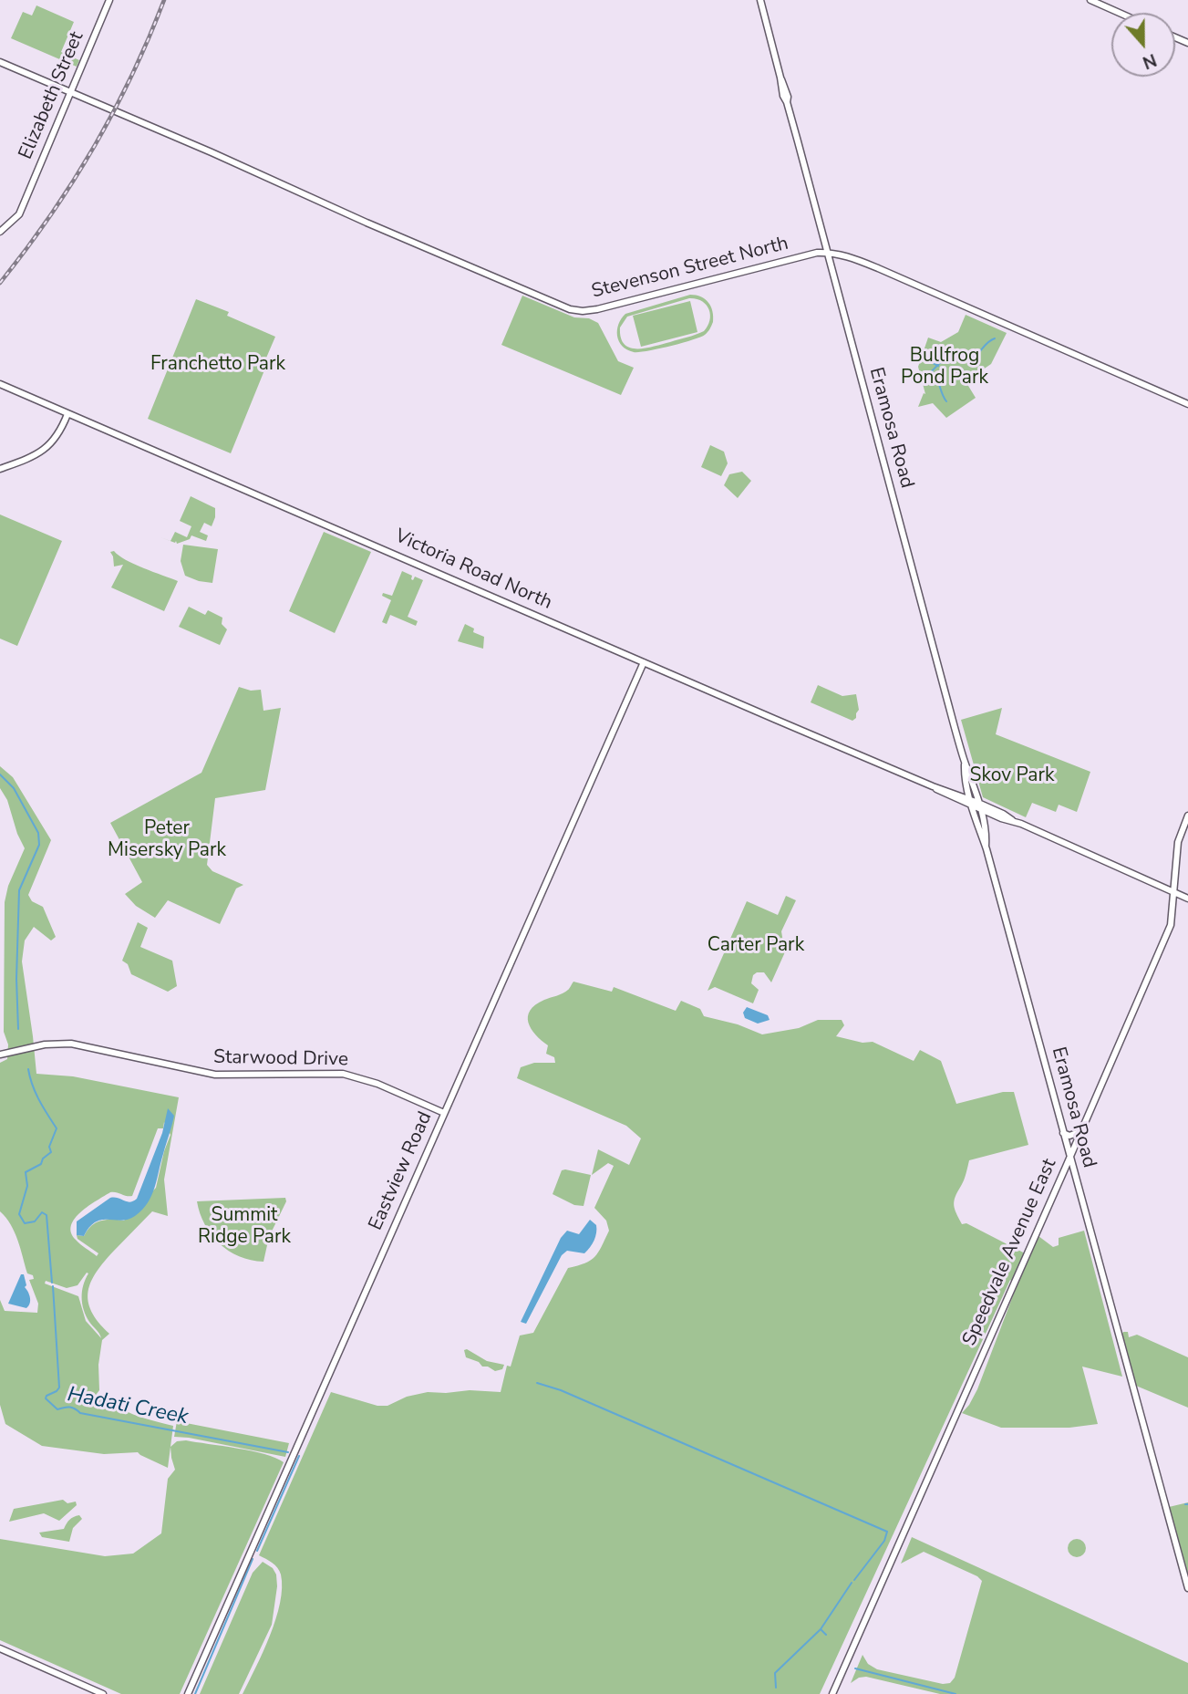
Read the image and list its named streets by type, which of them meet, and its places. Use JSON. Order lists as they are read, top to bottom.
{
  "streets": {
    "main road": [
      "Elizabeth Street",
      "Stevenson Street North",
      "Eramosa Road",
      "Victoria Road North",
      "Starwood Drive",
      "Eastview Road",
      "Speedvale Avenue East"
    ]
  },
  "crossings": [
    ["Elizabeth Street", "Stevenson Street North"],
    ["Stevenson Street North", "Eramosa Road"],
    ["Eramosa Road", "Victoria Road North"],
    ["Eramosa Road", "Speedvale Avenue East"],
    ["Victoria Road North", "Eastview Road"],
    ["Victoria Road North", "Speedvale Avenue East"],
    ["Starwood Drive", "Eastview Road"]
  ],
  "water": ["Hadati Creek"],
  "parks": [
    "Bullfrog Pond Park",
    "Franchetto Park",
    "Skov Park",
    "Peter Misersky Park",
    "Carter Park",
    "Summit Ridge Park"
  ],
  "north": "bottom"
}
